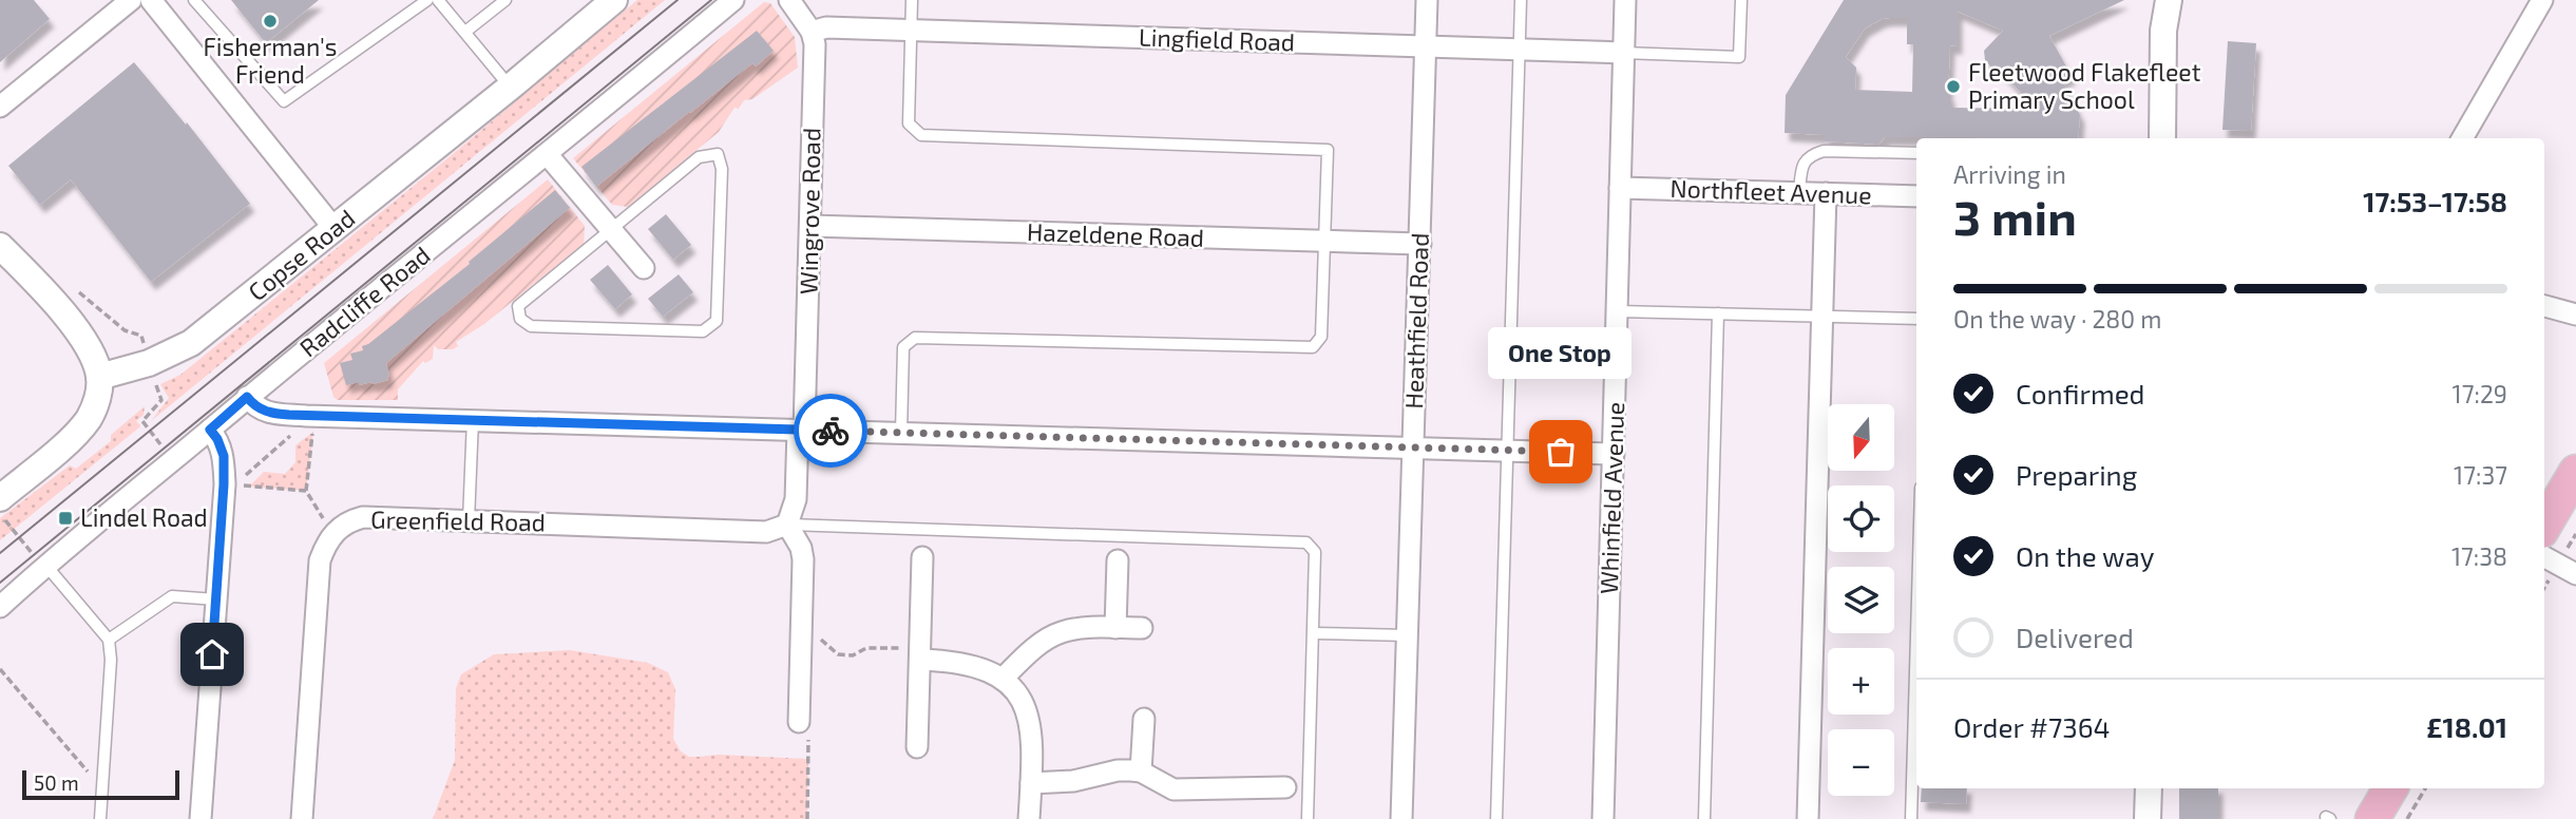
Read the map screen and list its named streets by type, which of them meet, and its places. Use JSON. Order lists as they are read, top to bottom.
{
  "streets": {
    "street": [
      "Lingfield Road",
      "Northfleet Avenue",
      "Wingrove Road",
      "Hazeldene Road",
      "Copse Road",
      "Radcliffe Road",
      "Heathfield Road",
      "Whinfield Avenue",
      "Greenfield Road"
    ]
  },
  "crossings": [
    ["Lingfield Road", "Wingrove Road"],
    ["Lingfield Road", "Heathfield Road"],
    ["Lingfield Road", "Whinfield Avenue"],
    ["Northfleet Avenue", "Whinfield Avenue"],
    ["Wingrove Road", "Hazeldene Road"],
    ["Hazeldene Road", "Heathfield Road"]
  ],
  "places": {
    "other": ["Fisherman's Friend", "Fleetwood Flakefleet Primary School", "One Stop"],
    "transit": ["Lindel Road"]
  },
  "scale_bar": "50 m",
  "north": "bottom",
  "page": {
    "heading": ["3 min", "Arriving in", "17:53–17:58"],
    "panel": ["Order #7364", "£18.01"],
    "bar": "On the way · 280 m",
    "bubble": "One Stop",
    "list": [
      ["Confirmed", "17:29"],
      ["Preparing", "17:37"],
      ["On the way", "17:38"],
      "Delivered"
    ],
    "map_buttons": ["+", "−"],
    "scale": "50 m"
  }
}
